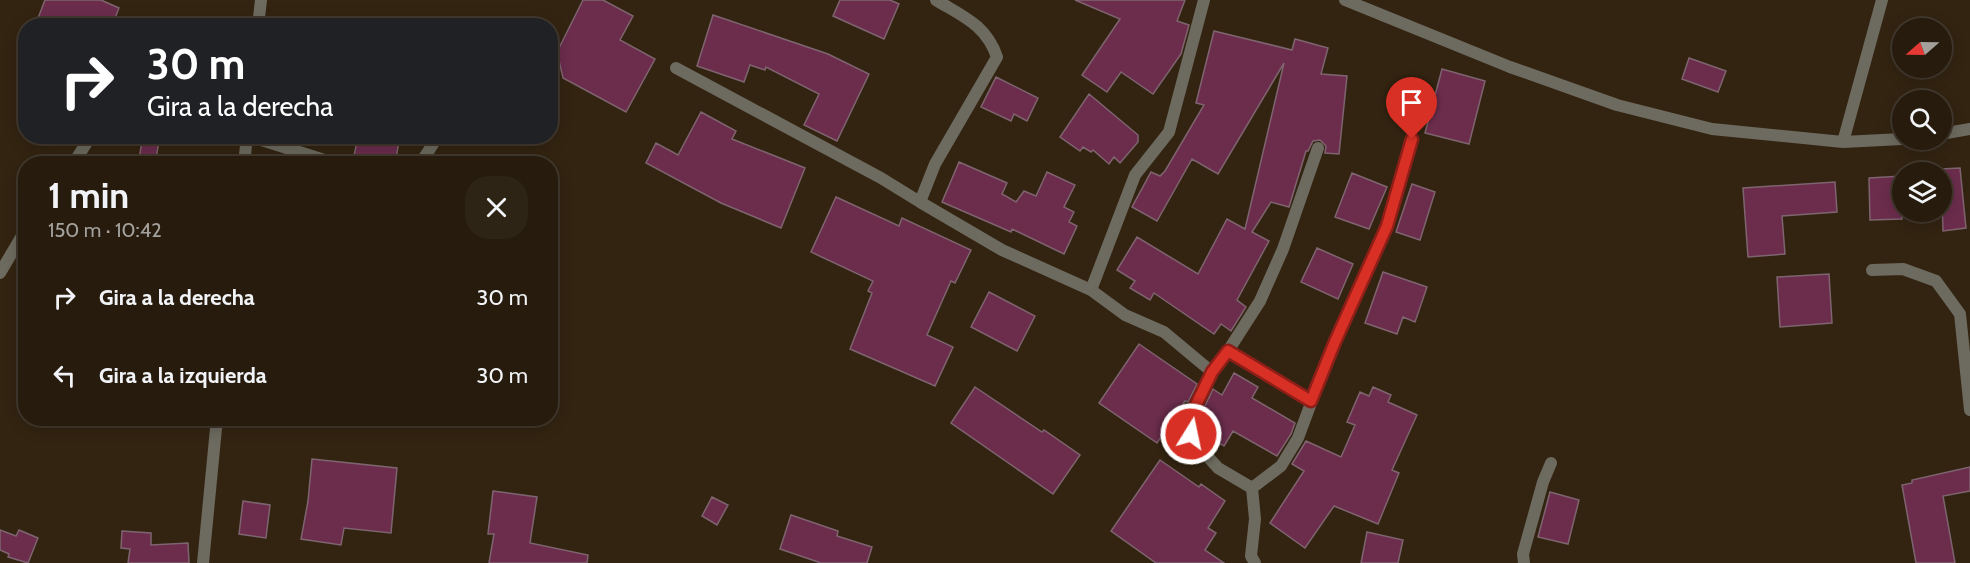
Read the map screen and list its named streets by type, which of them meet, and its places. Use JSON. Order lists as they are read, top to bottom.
{
  "north": "left",
  "page": {
    "turn": ["30 m", "Gira a la derecha"],
    "heading": ["1 min", "150 m · 10:42"],
    "list": [
      {
        "name": "Gira a la derecha",
        "value": "30 m"
      },
      {
        "name": "Gira a la izquierda",
        "value": "30 m"
      }
    ]
  }
}
